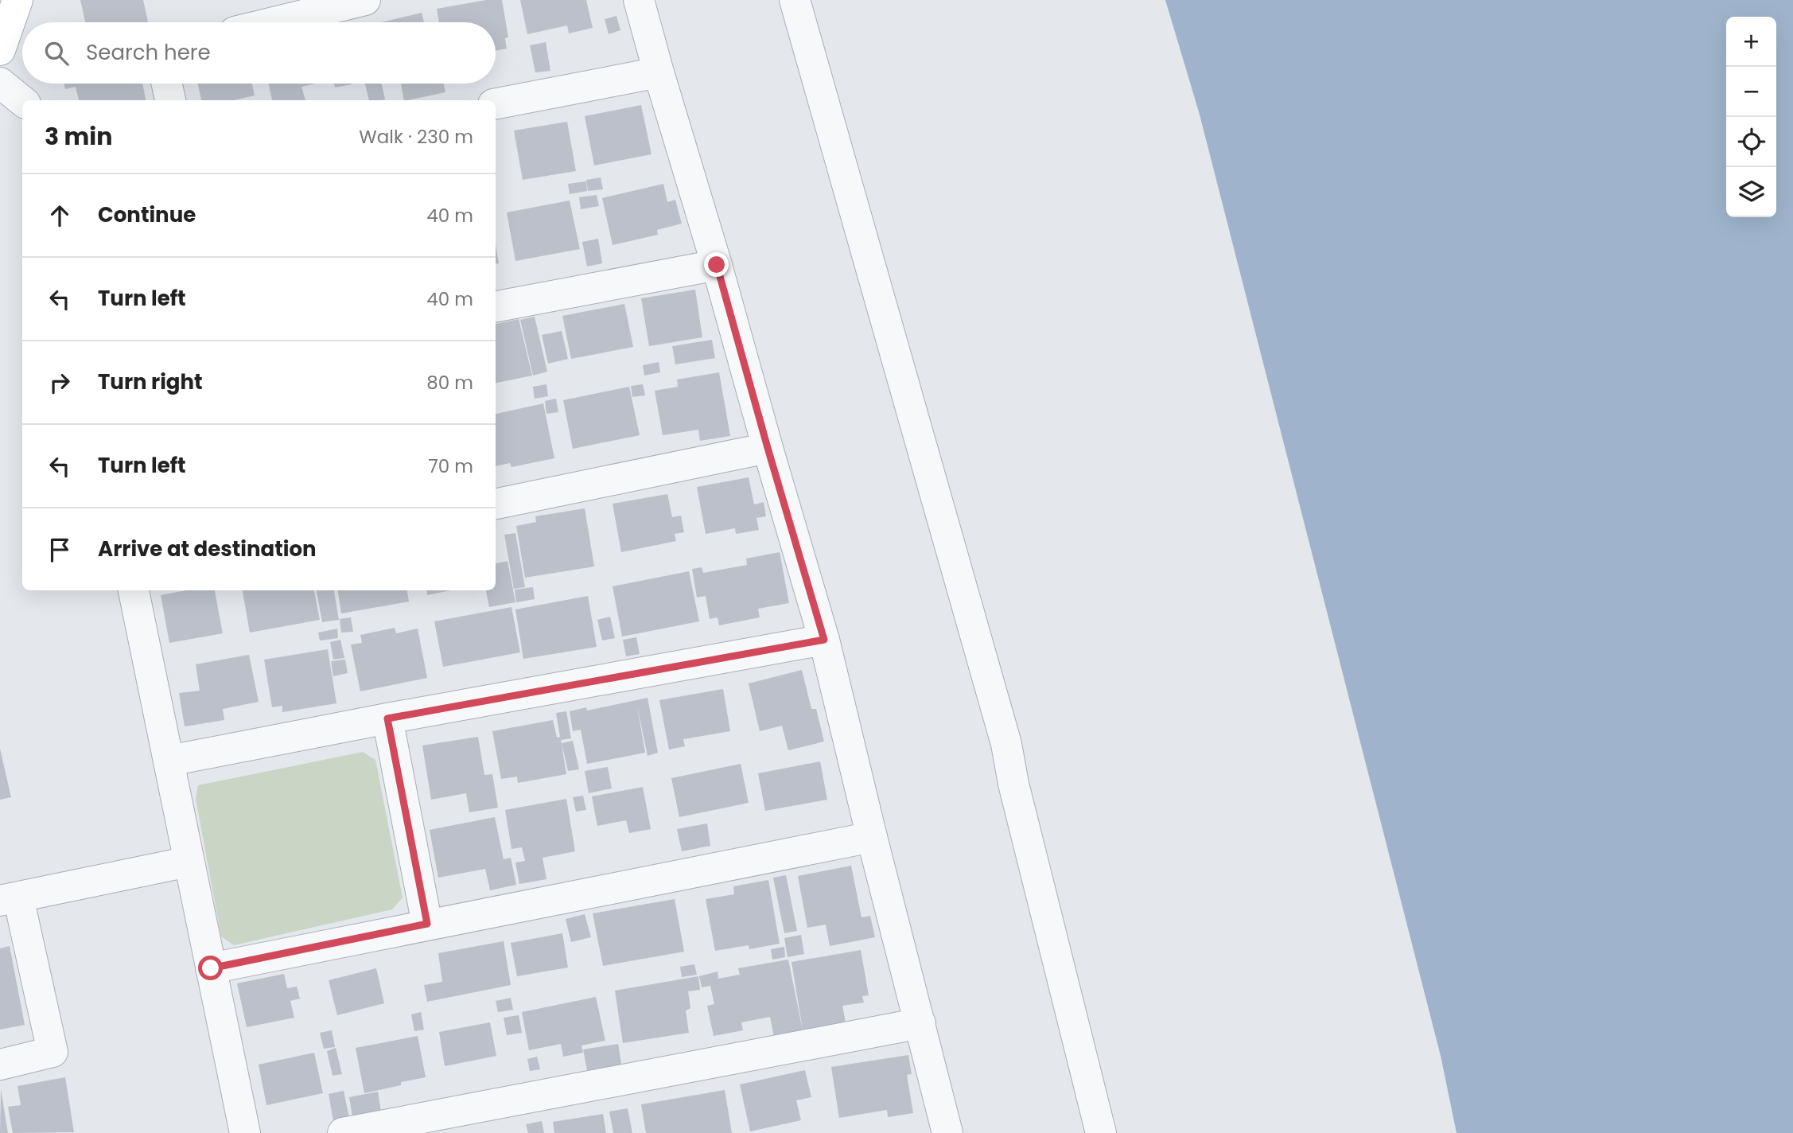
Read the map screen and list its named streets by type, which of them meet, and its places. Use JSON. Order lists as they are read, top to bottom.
{
  "page": {
    "map_buttons": ["+", "−"],
    "search": "Search here",
    "heading": ["3 min", "Walk · 230 m"],
    "list": [
      ["Continue", "40 m"],
      ["Turn left", "40 m"],
      ["Turn right", "80 m"],
      ["Turn left", "70 m"],
      "Arrive at destination"
    ]
  }
}
